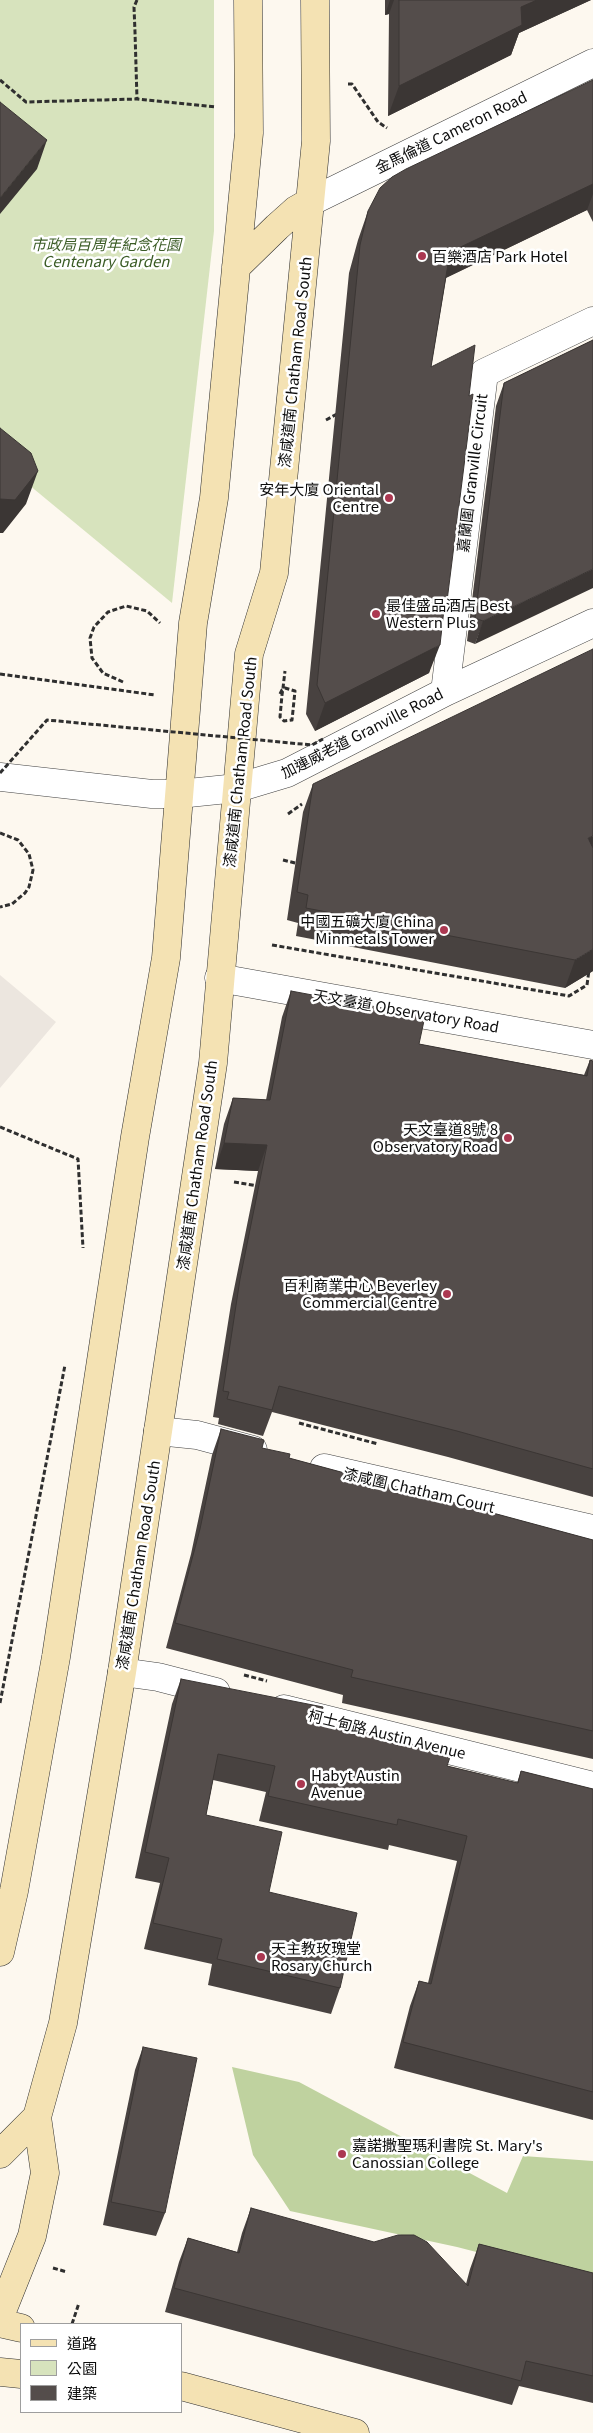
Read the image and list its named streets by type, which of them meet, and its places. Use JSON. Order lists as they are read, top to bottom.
{
  "streets": {
    "main road": ["漆咸道南 Chatham Road South"],
    "street": [
      "金馬倫道 Cameron Road",
      "嘉蘭圍 Granville Circuit",
      "加連威老道 Granville Road",
      "天文臺道 Observatory Road",
      "漆咸圍 Chatham Court",
      "柯士甸路 Austin Avenue"
    ]
  },
  "crossings": [
    ["金馬倫道 Cameron Road", "漆咸道南 Chatham Road South"],
    ["漆咸道南 Chatham Road South", "加連威老道 Granville Road"],
    ["漆咸道南 Chatham Road South", "天文臺道 Observatory Road"],
    ["漆咸道南 Chatham Road South", "漆咸圍 Chatham Court"],
    ["嘉蘭圍 Granville Circuit", "加連威老道 Granville Road"]
  ],
  "parks": ["市政局百周年紀念花園 Centenary Garden"],
  "places": [
    "百樂酒店 Park Hotel",
    "安年大廈 Oriental Centre",
    "最佳盛品酒店 Best Western Plus",
    "中國五礦大廈 China Minmetals Tower",
    "天文臺道8號 8 Observatory Road",
    "百利商業中心 Beverley Commercial Centre",
    "Habyt Austin Avenue",
    "天主教玫瑰堂 Rosary Church",
    "嘉諾撒聖瑪利書院 St. Mary's Canossian College"
  ],
  "legend": ["道路", "公園", "建築"]
}
